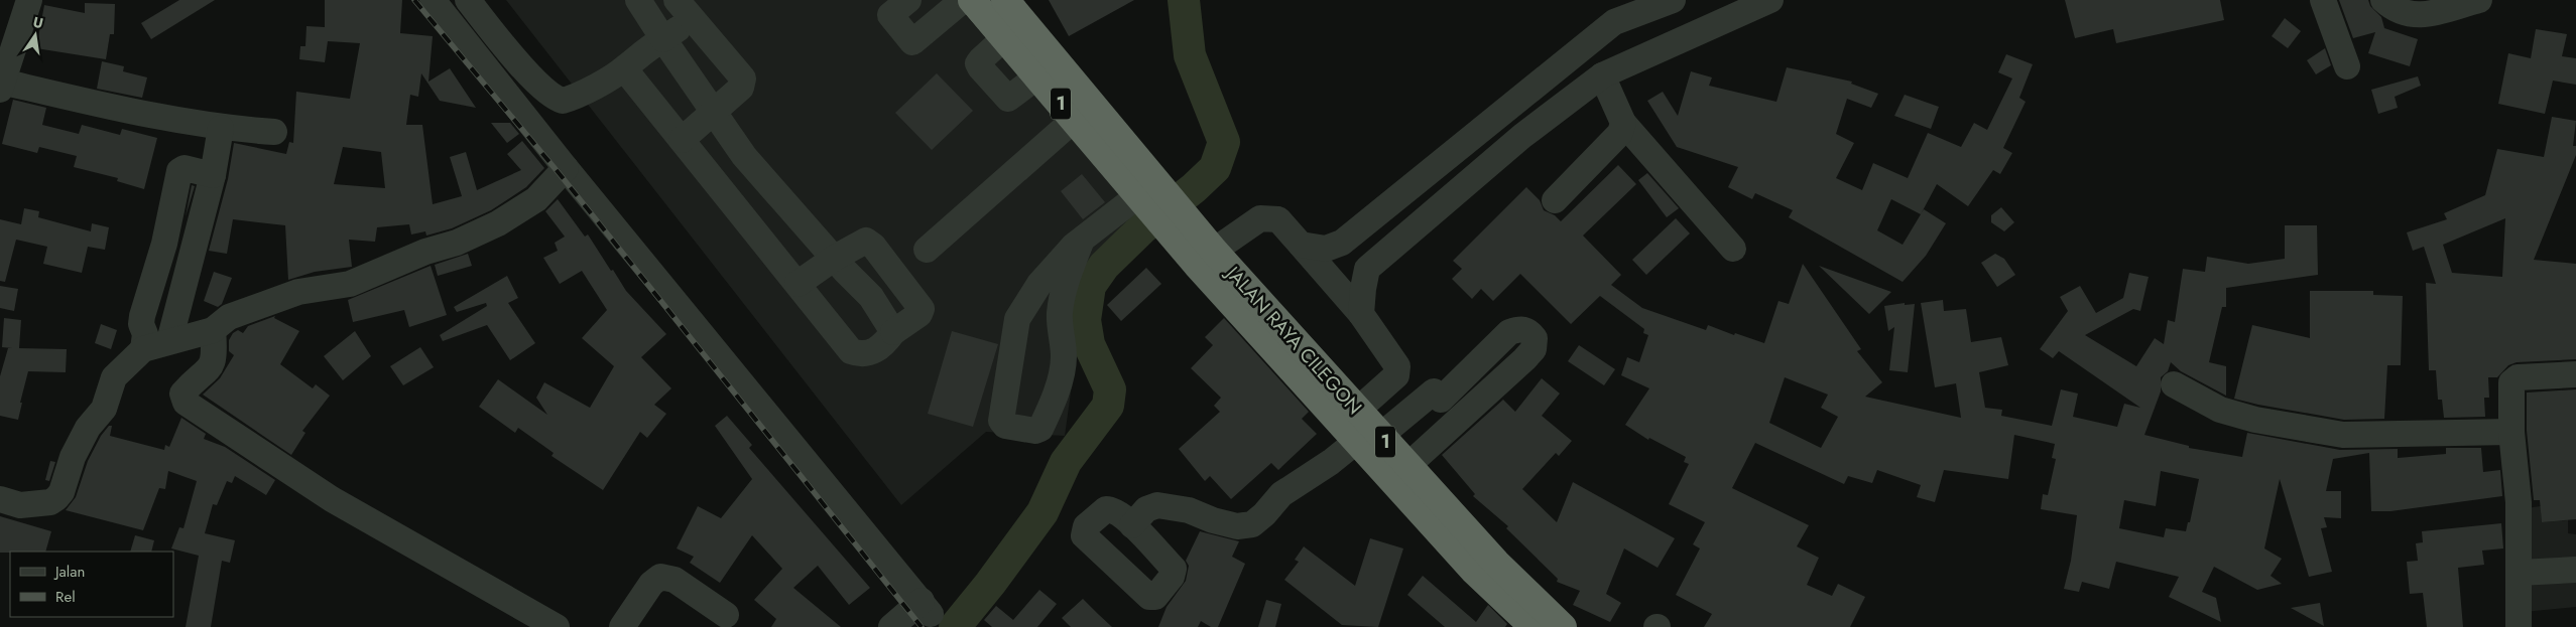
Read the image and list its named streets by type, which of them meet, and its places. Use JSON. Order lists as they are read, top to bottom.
{
  "streets": {
    "highway": ["1", "JALAN RAYA CILEGON"]
  },
  "crossings": [
    ["1", "JALAN RAYA CILEGON"]
  ],
  "legend": ["Jalan", "Rel"],
  "north": "top"
}
